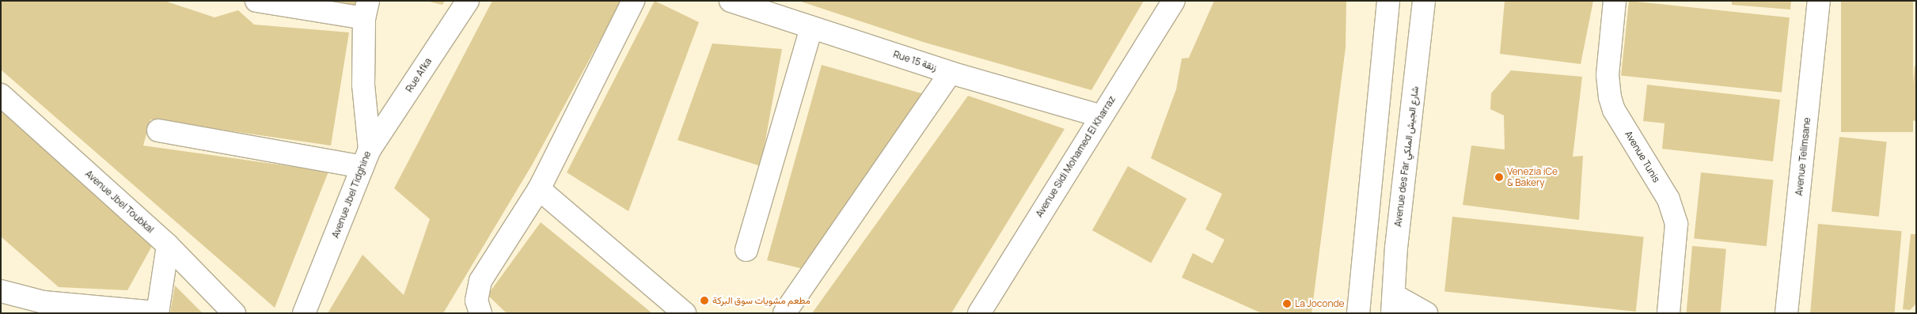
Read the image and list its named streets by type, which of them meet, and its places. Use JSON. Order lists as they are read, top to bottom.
{
  "streets": {
    "street": [
      "Rue 15 زنقة",
      "Rue Afka",
      "Avenue Sidi Mohamed El Kharraz",
      "Avenue des Far شارع الجيش الملكي",
      "Avenue Tunis",
      "Avenue Telimsane",
      "Avenue Jbel Tidghine",
      "Avenue Jbel Toubkal"
    ]
  },
  "crossings": [
    ["Rue 15 زنقة", "Avenue Sidi Mohamed El Kharraz"],
    ["Rue Afka", "Avenue Jbel Tidghine"]
  ],
  "places": ["Venezia iCe & Bakery", "مطعم مشويات سوق البركة", "La Joconde"]
}
